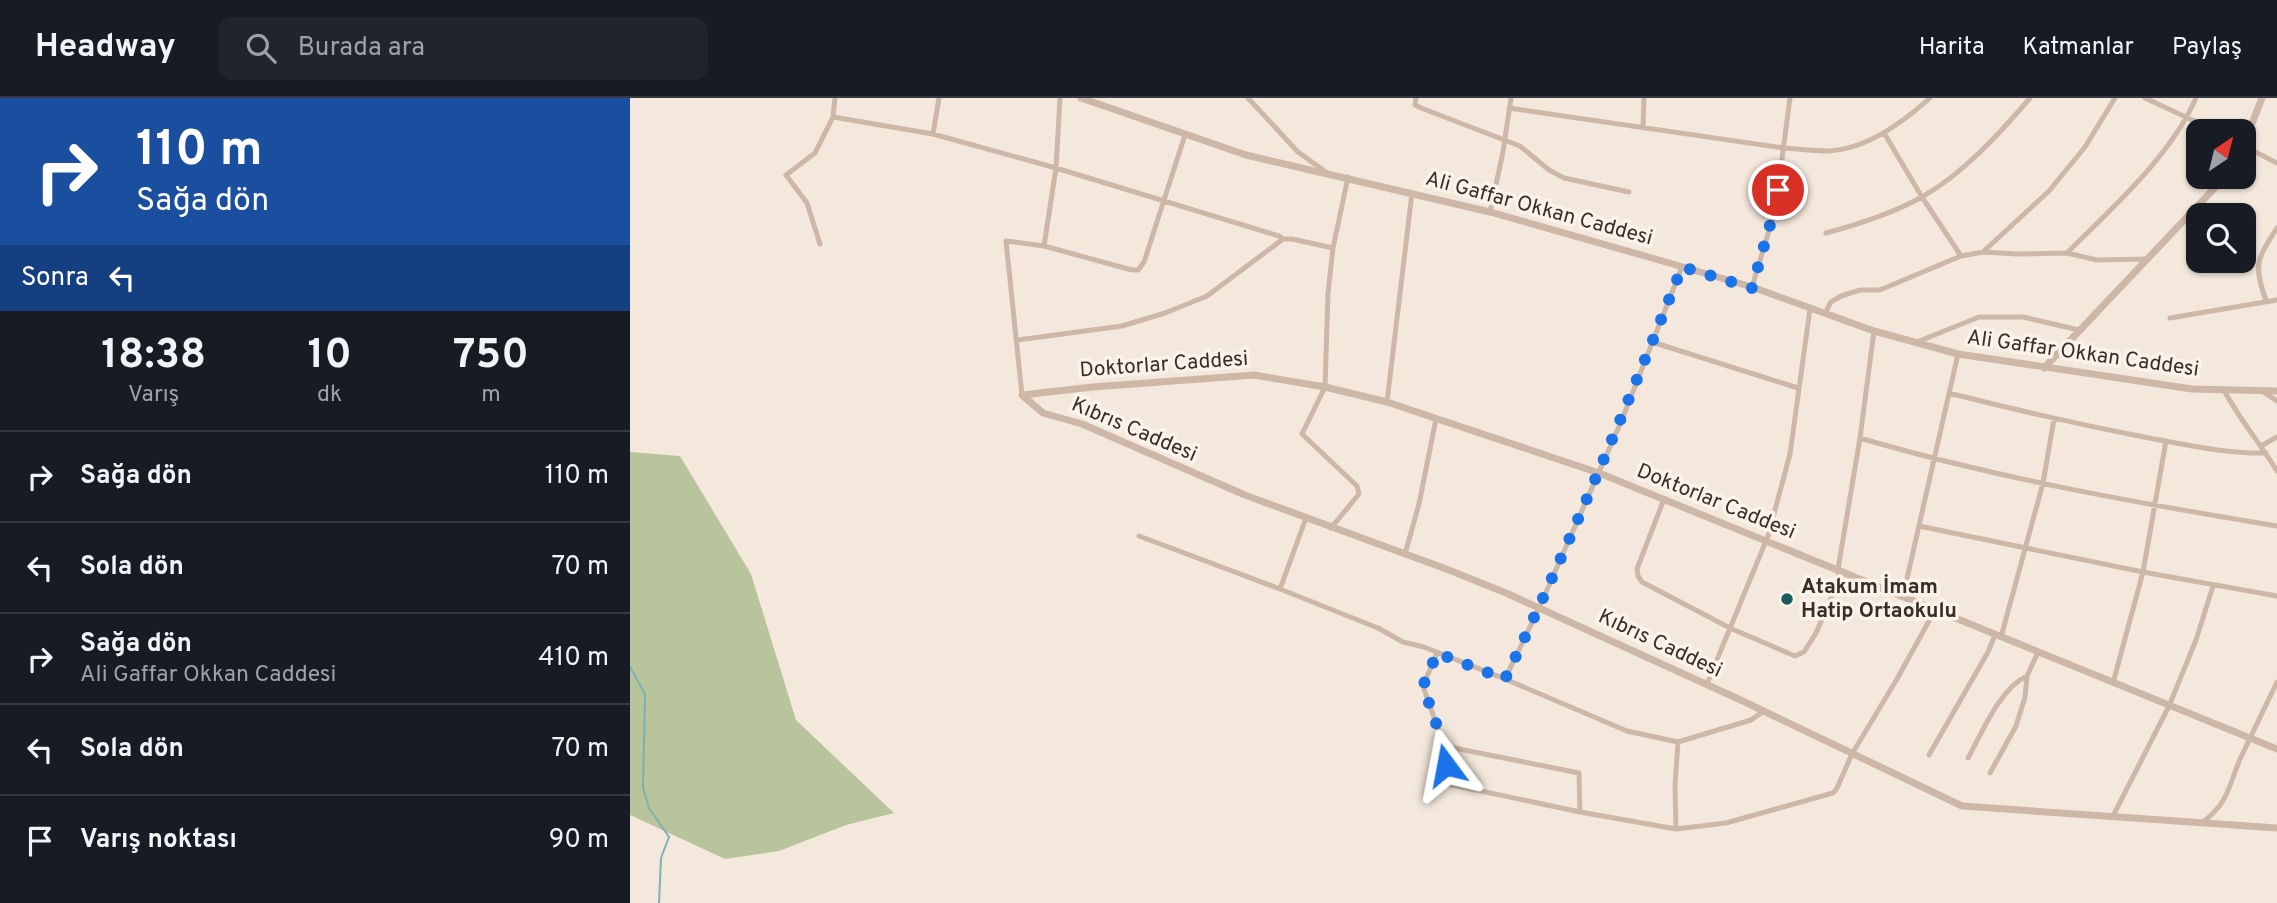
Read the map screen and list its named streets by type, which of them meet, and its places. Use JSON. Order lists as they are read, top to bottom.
{
  "streets": {
    "street": ["Ali Gaffar Okkan Caddesi", "Doktorlar Caddesi", "Kıbrıs Caddesi"]
  },
  "crossings": [
    ["Doktorlar Caddesi", "Kıbrıs Caddesi"]
  ],
  "places": ["Atakum İmam Hatip Ortaokulu"],
  "north": "top right",
  "page": {
    "header": "Headway",
    "search": "Burada ara",
    "nav": ["Harita", "Katmanlar", "Paylaş"],
    "turn": ["110 m", "Sağa dön"],
    "then": "Sonra",
    "eta": [
      "18:38",
      "Varış",
      "10",
      "dk",
      "750",
      "m"
    ],
    "list": [
      {
        "name": "Sağa dön",
        "value": "110 m"
      },
      {
        "name": "Sola dön",
        "value": "70 m"
      },
      {
        "name": "Sağa dön",
        "note": "Ali Gaffar Okkan Caddesi",
        "value": "410 m"
      },
      {
        "name": "Sola dön",
        "value": "70 m"
      },
      {
        "name": "Varış noktası",
        "value": "90 m"
      }
    ]
  }
}
